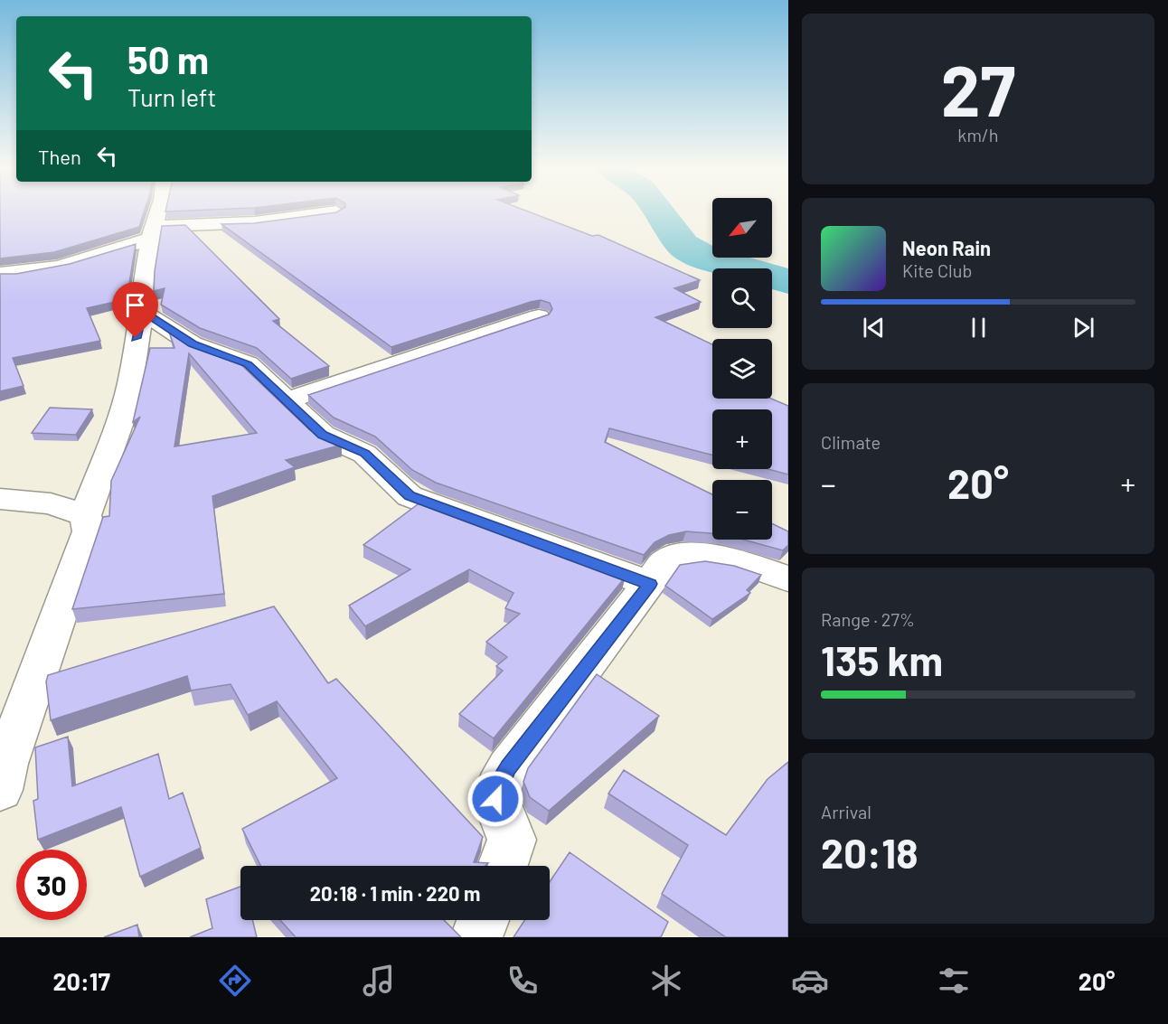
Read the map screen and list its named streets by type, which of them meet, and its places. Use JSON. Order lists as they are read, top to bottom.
{
  "north": "bottom left",
  "page": {
    "tile": [
      ["27", "km/h"],
      "Climate",
      ["Range · 27%", "135 km"],
      ["Arrival", "20:18"]
    ],
    "turn": ["50 m", "Turn left"],
    "then": "Then",
    "map_buttons": ["+", "−"],
    "song": ["Neon Rain", "Kite Club"],
    "heat": ["−", "20°", "+"],
    "limit": "30",
    "trip": "20:18 · 1 min · 220 m",
    "tabs": ["20:17", "20°"]
  }
}
